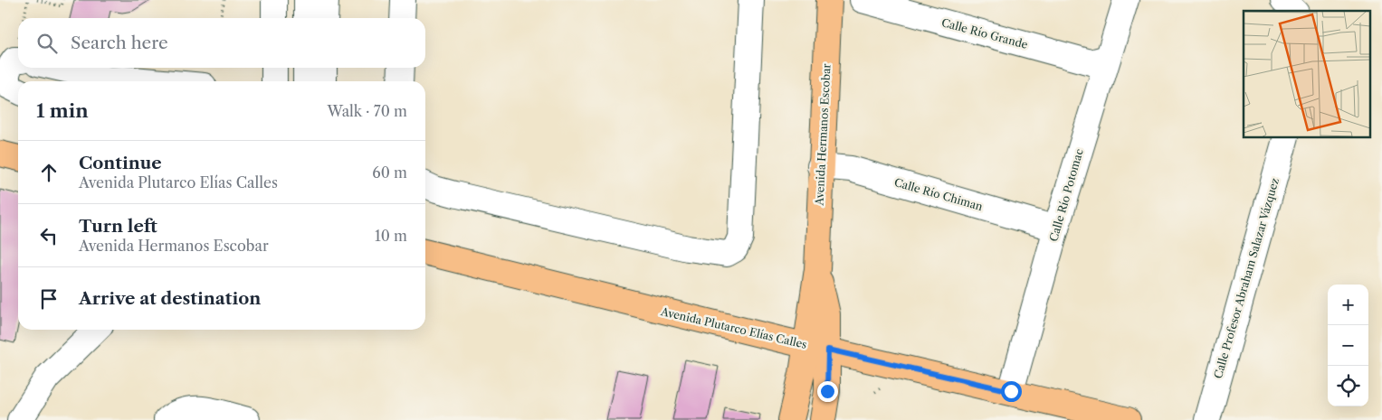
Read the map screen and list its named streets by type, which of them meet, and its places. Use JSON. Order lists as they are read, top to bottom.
{
  "streets": {
    "main road": ["Avenida Hermanos Escobar", "Avenida Plutarco Elías Calles"],
    "street": [
      "Calle Río Grande",
      "Calle Río Chiman",
      "Calle Río Potomac",
      "Calle Profesor Abraham Salazar Vázquez"
    ]
  },
  "crossings": [
    ["Calle Río Grande", "Calle Río Potomac"],
    ["Avenida Hermanos Escobar", "Calle Río Chiman"],
    ["Avenida Hermanos Escobar", "Avenida Plutarco Elías Calles"],
    ["Calle Río Chiman", "Calle Río Potomac"],
    ["Calle Río Potomac", "Avenida Plutarco Elías Calles"]
  ],
  "page": {
    "search": "Search here",
    "heading": ["1 min", "Walk · 70 m"],
    "list": [
      ["Continue", "Avenida Plutarco Elías Calles", "60 m"],
      ["Turn left", "Avenida Hermanos Escobar", "10 m"],
      "Arrive at destination"
    ],
    "map_buttons": ["+", "−"]
  }
}
